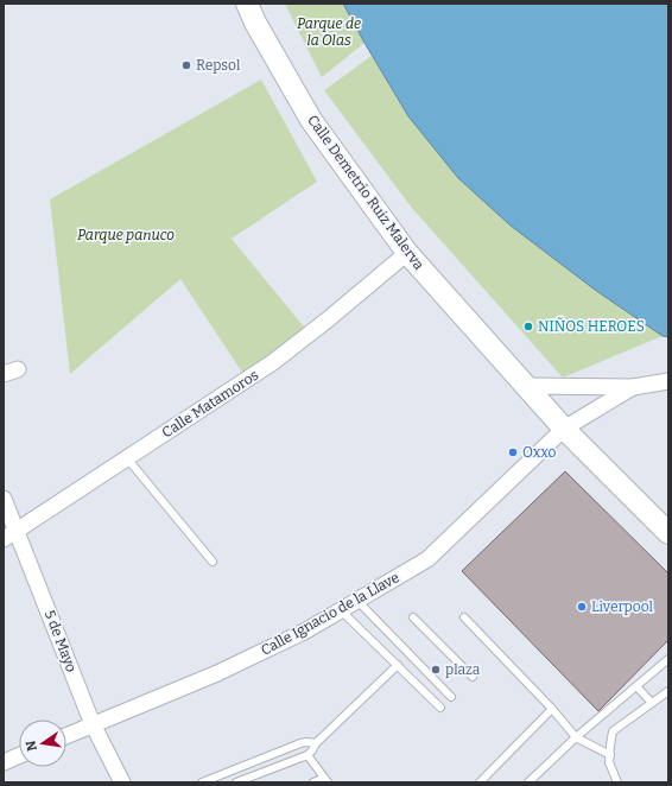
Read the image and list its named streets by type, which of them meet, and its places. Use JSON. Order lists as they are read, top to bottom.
{
  "streets": {
    "main road": ["Calle Demetrio Ruiz Malerva"],
    "street": ["Calle Matamoros", "Calle Ignacio de la Llave", "5 de Mayo"]
  },
  "crossings": [
    ["Calle Demetrio Ruiz Malerva", "Calle Matamoros"],
    ["Calle Demetrio Ruiz Malerva", "Calle Ignacio de la Llave"],
    ["Calle Matamoros", "5 de Mayo"],
    ["Calle Ignacio de la Llave", "5 de Mayo"]
  ],
  "parks": ["Parque de la Olas", "Parque panuco"],
  "places": [
    "Repsol",
    "NIÑOS HEROES",
    "Oxxo",
    "Liverpool",
    "plaza"
  ],
  "north": "left"
}
